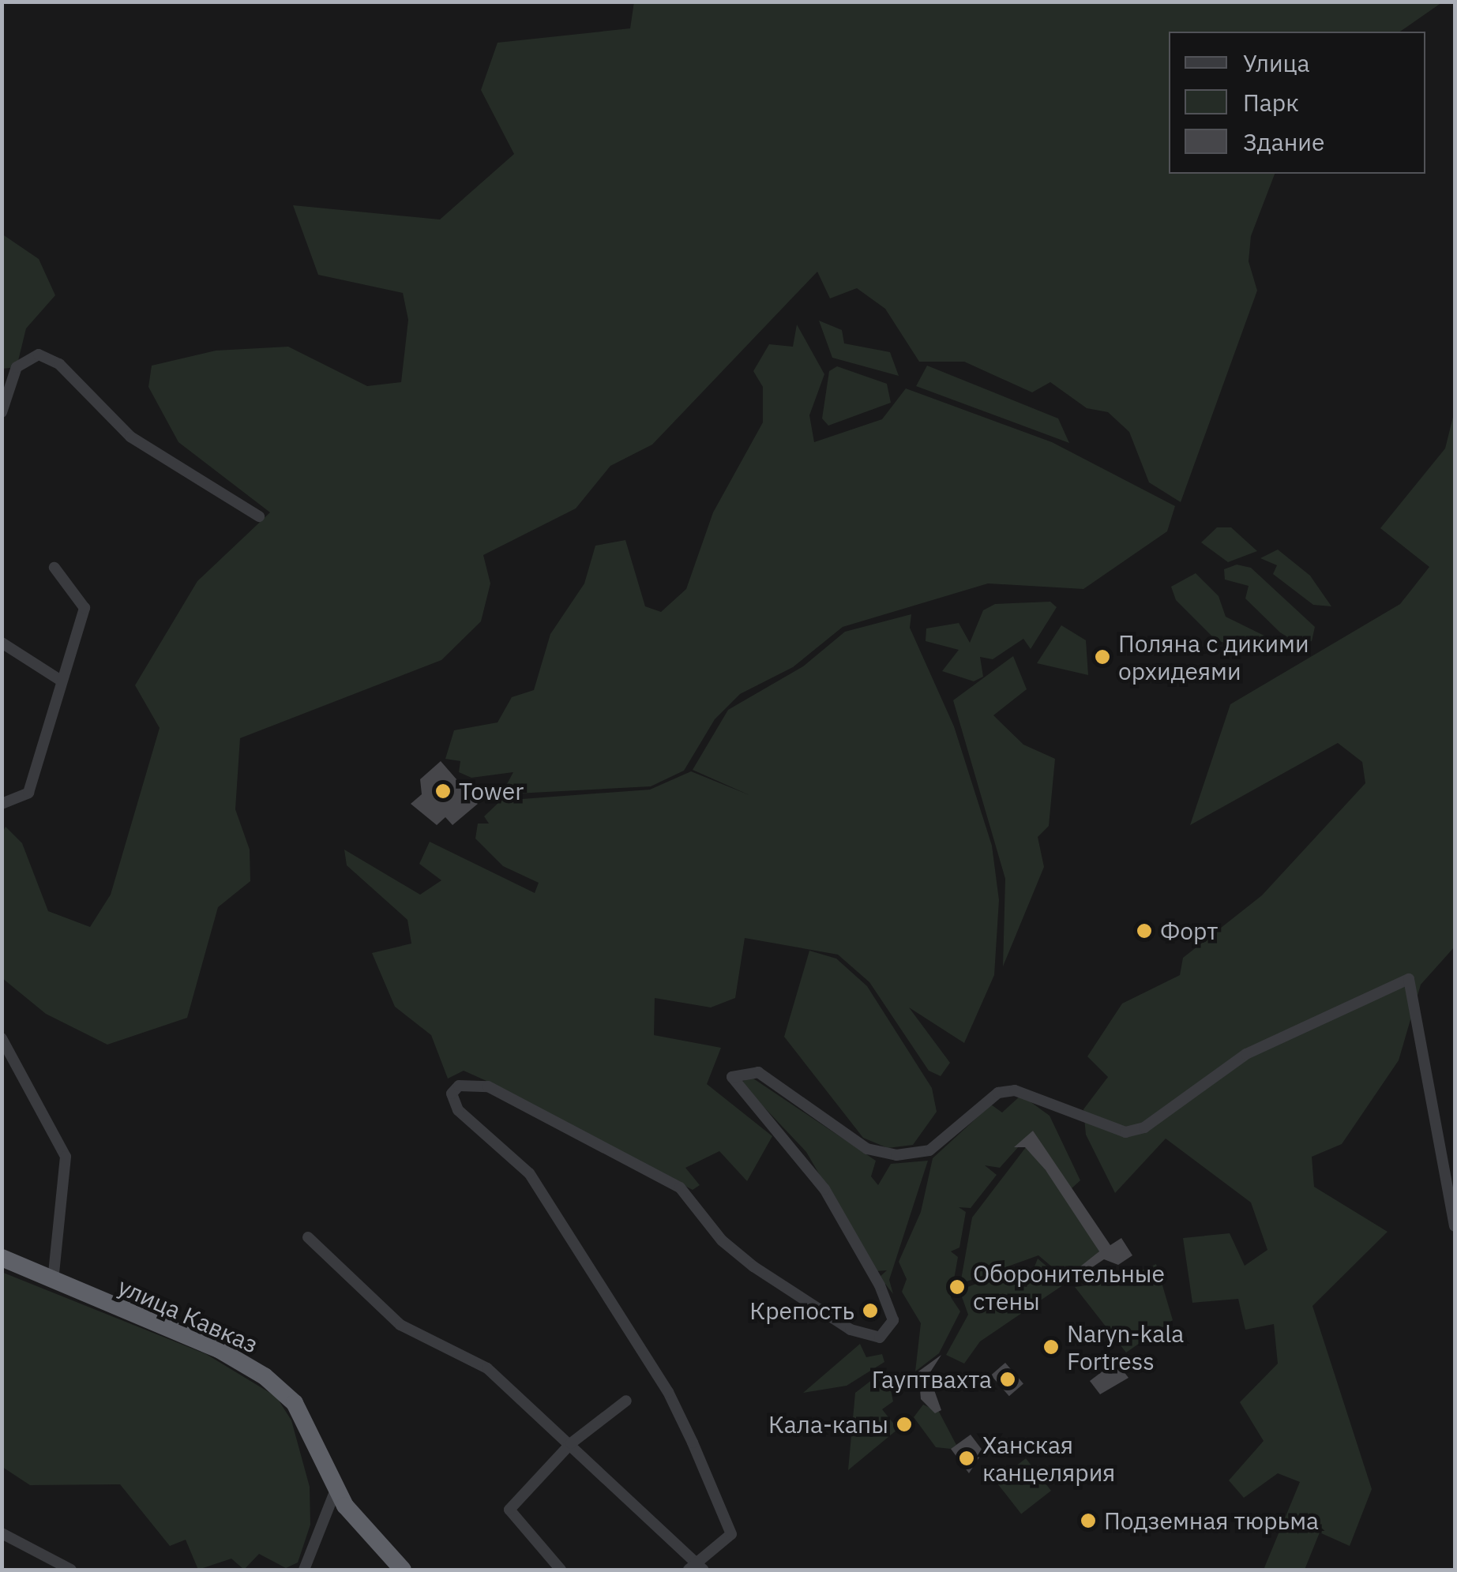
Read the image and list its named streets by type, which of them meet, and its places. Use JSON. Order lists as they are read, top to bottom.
{
  "streets": {
    "highway": ["улица Кавказ"]
  },
  "places": [
    "Поляна с дикими орхидеями",
    "Tower",
    "Форт",
    "Оборонительные стены",
    "Крепость",
    "Naryn-kala Fortress",
    "Гауптвахта",
    "Кала-капы",
    "Ханская канцелярия",
    "Подземная тюрьма"
  ],
  "legend": ["Улица", "Парк", "Здание"]
}
